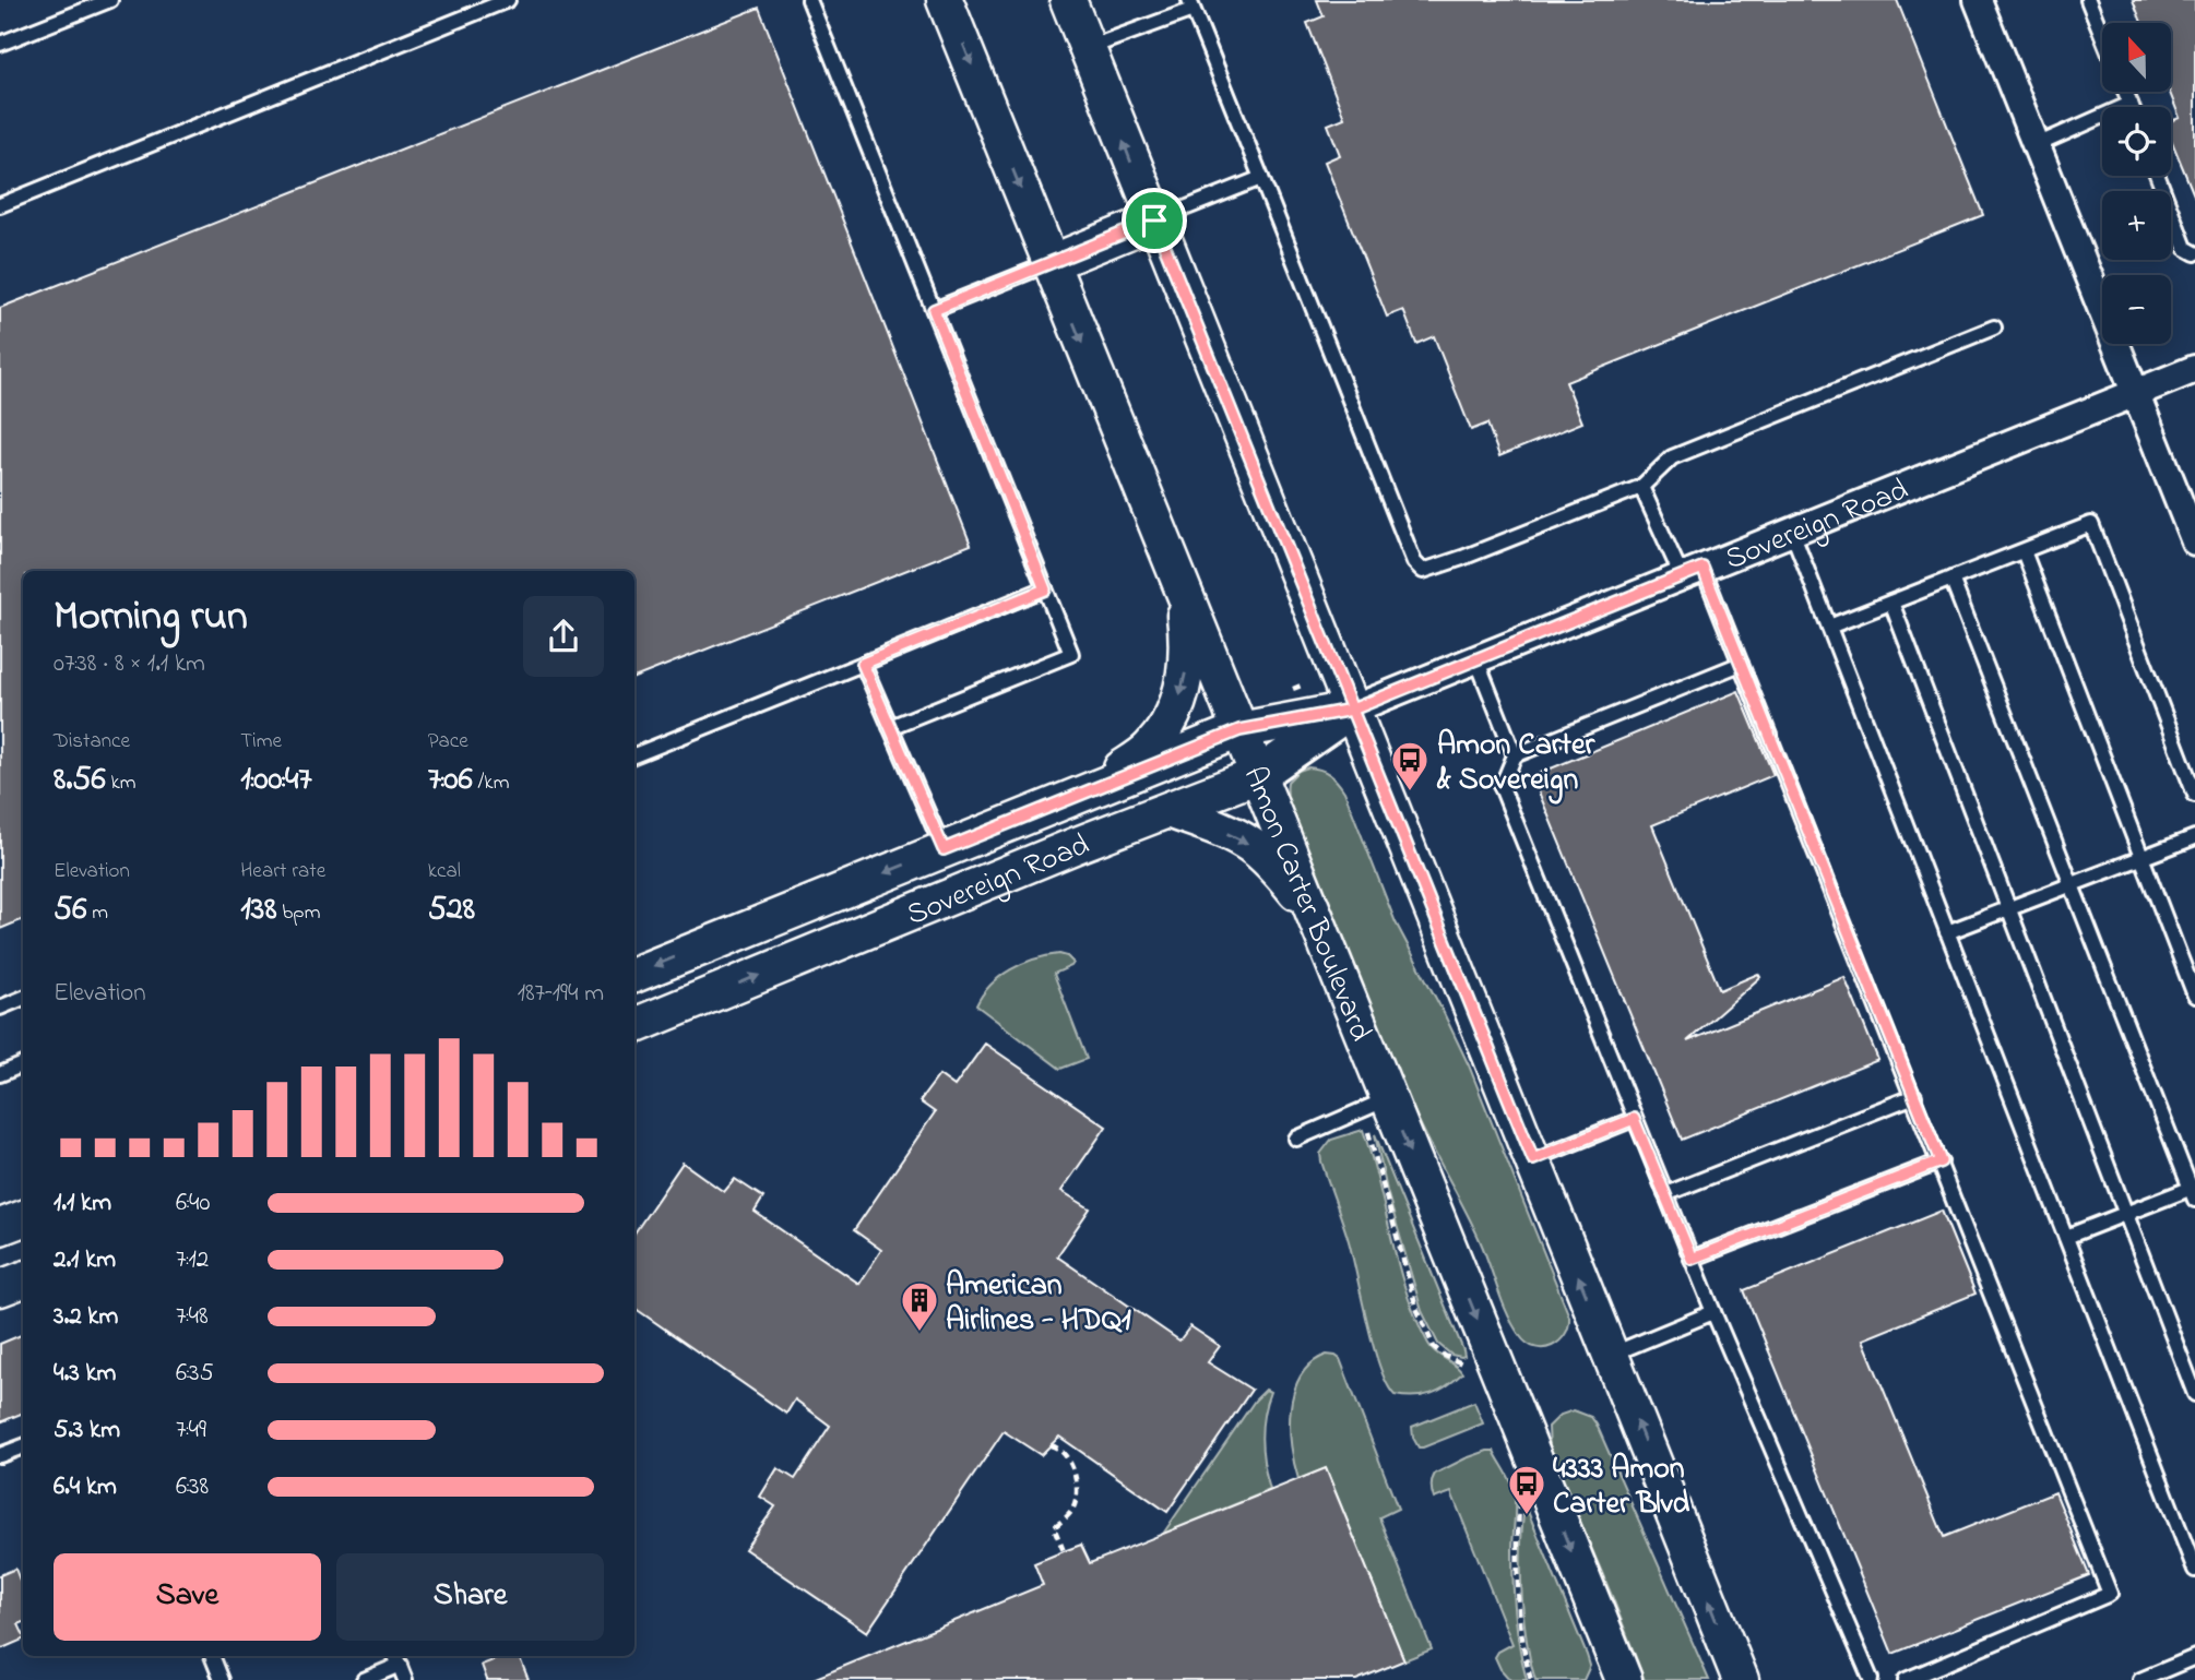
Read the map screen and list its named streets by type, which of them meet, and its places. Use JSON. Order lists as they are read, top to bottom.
{
  "streets": {
    "street": ["Sovereign Road", "Amon Carter Boulevard"]
  },
  "crossings": [
    ["Sovereign Road", "Amon Carter Boulevard"]
  ],
  "places": {
    "bus stop": ["Amon Carter & Sovereign", "4333 Amon Carter Blvd"],
    "building": ["American Airlines - HDQ1"]
  },
  "north": "top",
  "page": {
    "map_buttons": ["+", "−"],
    "heading": ["Morning run", "07:38 · 8 × 1.1 km"],
    "stats": [
      ["Distance", "8.56 km"],
      ["Time", "1:00:47"],
      ["Pace", "7:06 /km"],
      ["Elevation", "56 m"],
      ["Heart rate", "138 bpm"],
      ["kcal", "528"]
    ],
    "chart": ["Elevation", "187–194 m"],
    "list": [
      {
        "name": "1.1 km",
        "note": "6:40"
      },
      {
        "name": "2.1 km",
        "note": "7:12"
      },
      {
        "name": "3.2 km",
        "note": "7:48"
      },
      {
        "name": "4.3 km",
        "note": "6:35"
      },
      {
        "name": "5.3 km",
        "note": "7:49"
      },
      {
        "name": "6.4 km",
        "note": "6:38"
      }
    ],
    "buttons": ["Save", "Share"]
  }
}
